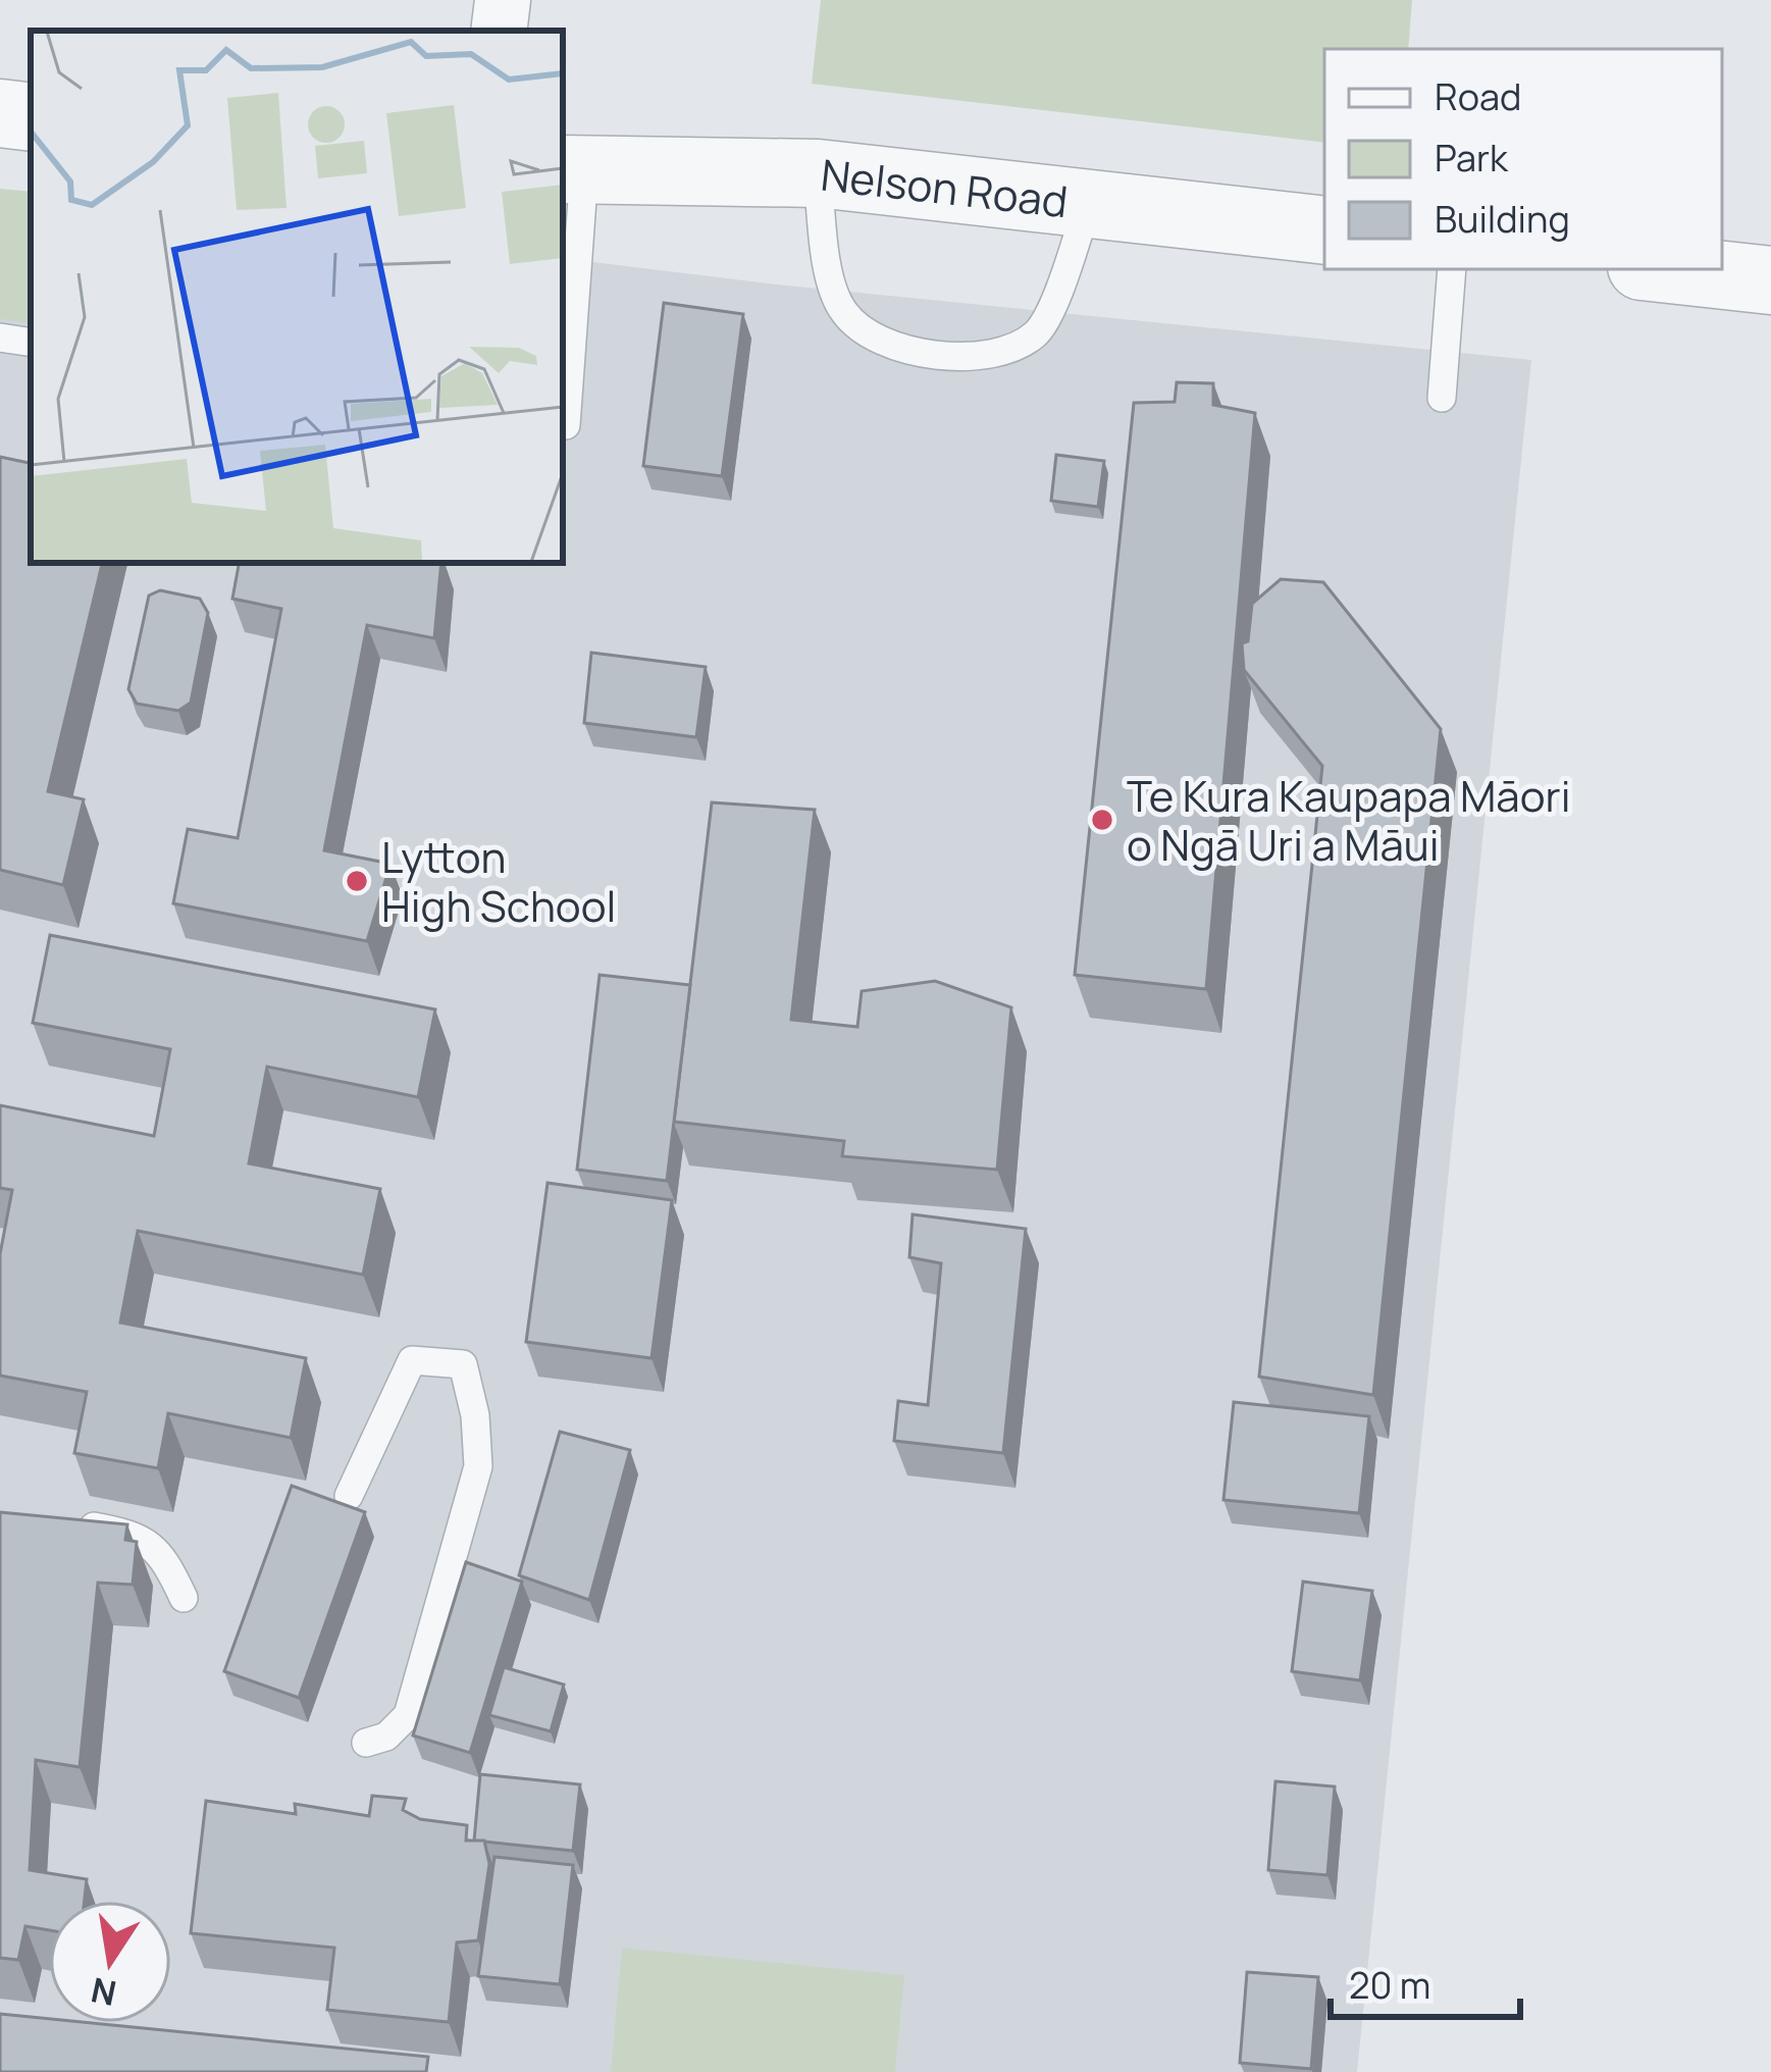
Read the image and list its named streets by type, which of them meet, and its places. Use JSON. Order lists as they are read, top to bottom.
{
  "streets": {
    "street": ["Nelson Road"]
  },
  "places": ["Te Kura Kaupapa Māori o Ngā Uri a Māui", "Lytton High School"],
  "legend": ["Road", "Park", "Building"],
  "scale_bar": "20 m",
  "north": "bottom"
}
